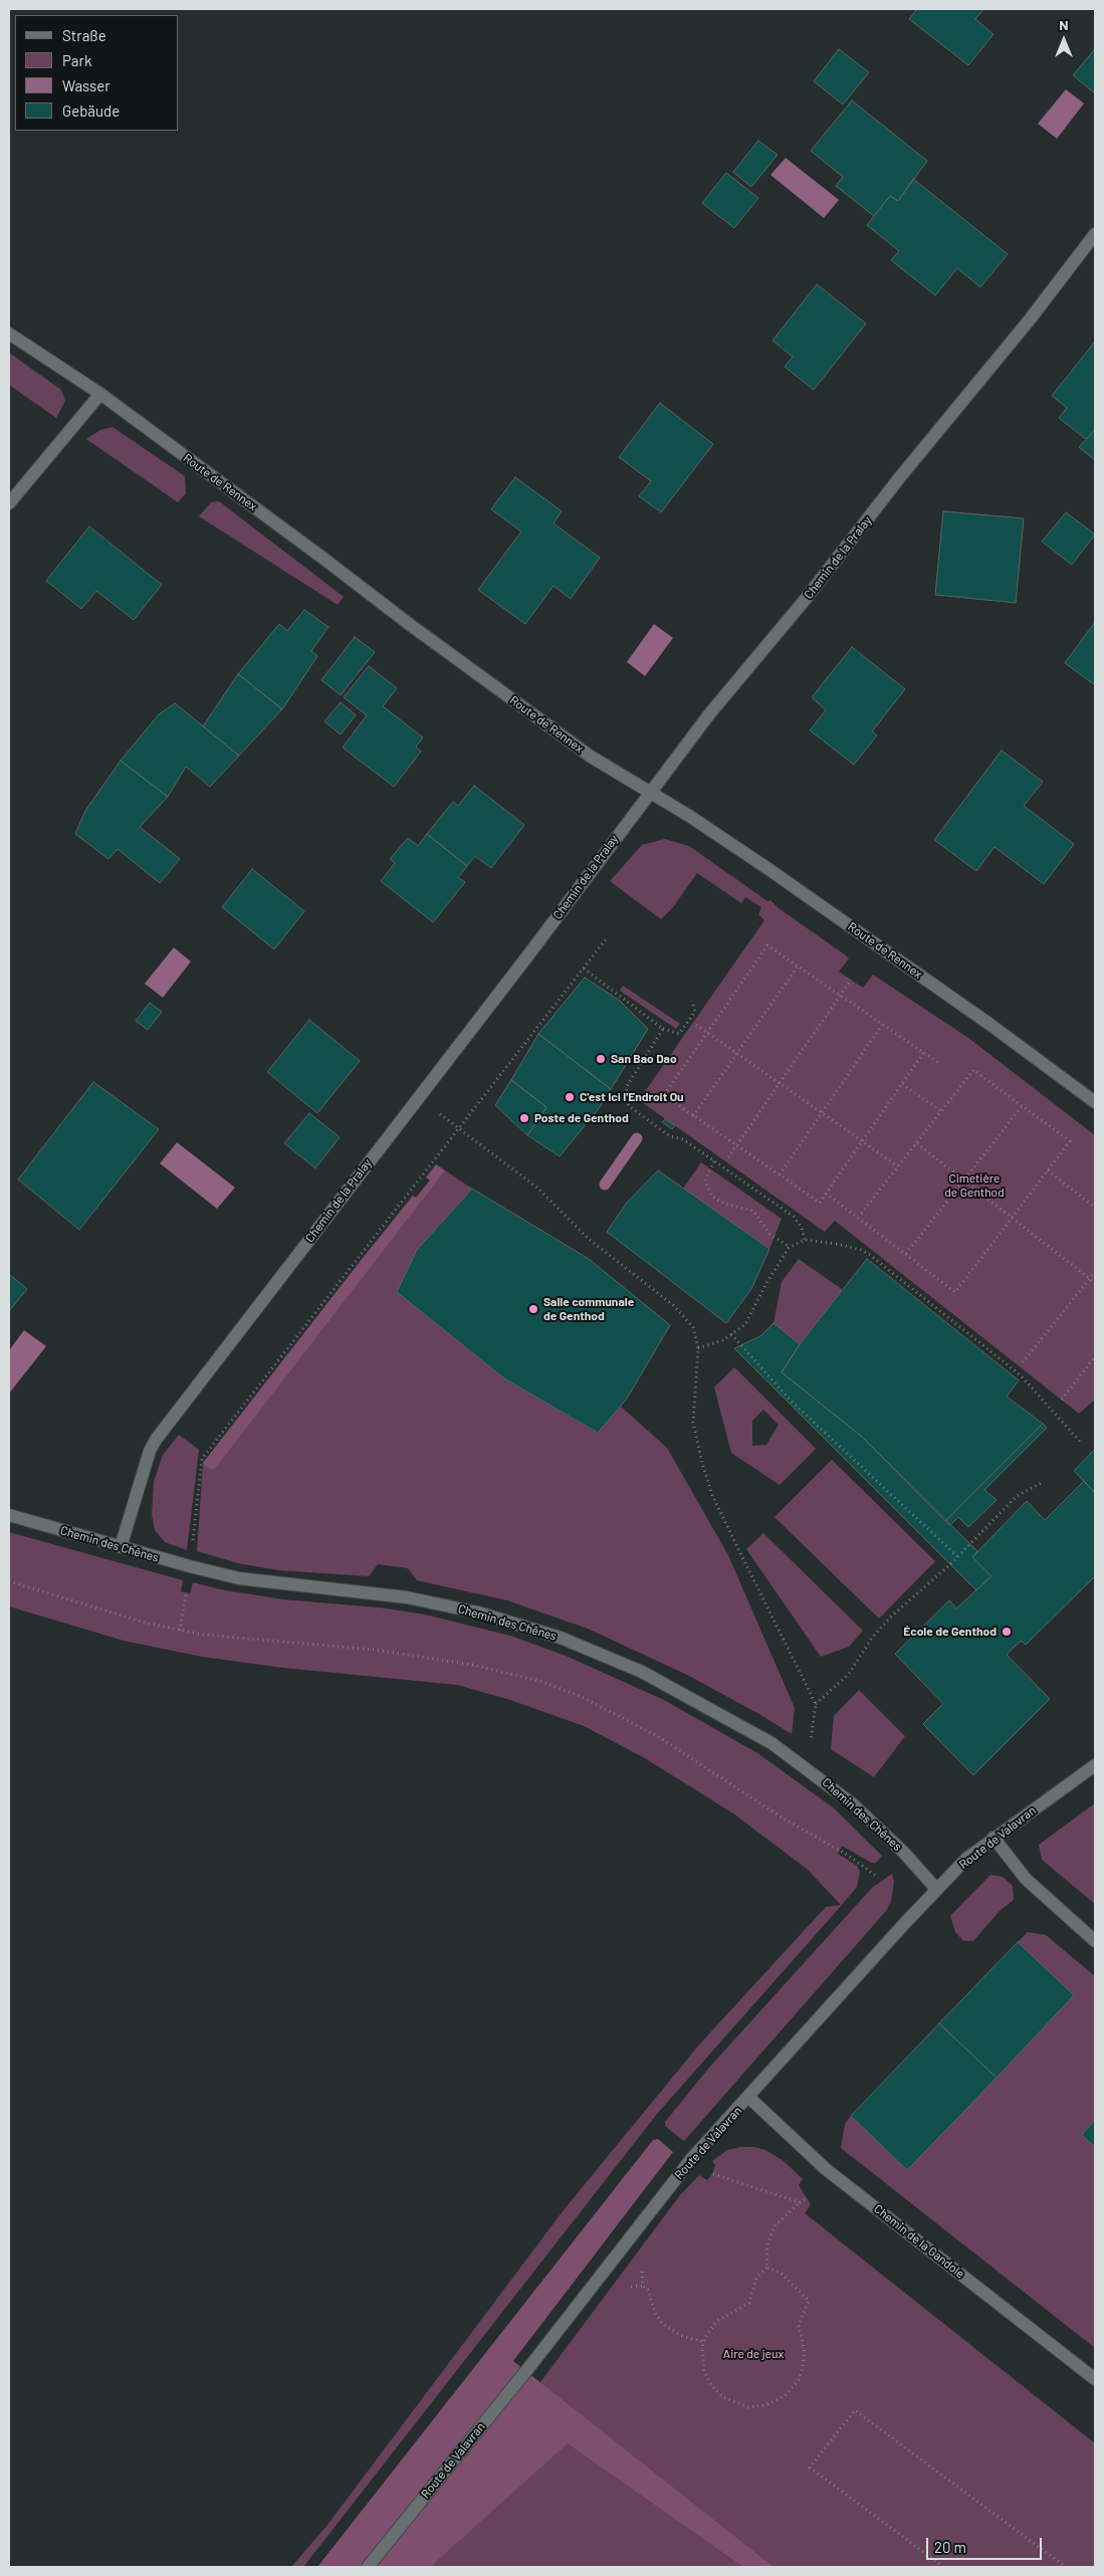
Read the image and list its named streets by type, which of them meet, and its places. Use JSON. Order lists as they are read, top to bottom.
{
  "streets": {
    "street": [
      "Route de Rennex",
      "Chemin de la Pralay",
      "Chemin des Chênes",
      "Route de Valavran",
      "Chemin de la Gandole"
    ]
  },
  "crossings": [
    ["Route de Rennex", "Chemin de la Pralay"],
    ["Chemin de la Pralay", "Chemin des Chênes"],
    ["Chemin des Chênes", "Route de Valavran"],
    ["Route de Valavran", "Chemin de la Gandole"]
  ],
  "parks": ["Cimetière de Genthod", "Aire de jeux"],
  "places": [
    "San Bao Dao",
    "C'est Ici l'Endroit Ou",
    "Poste de Genthod",
    "Salle communale de Genthod",
    "École de Genthod"
  ],
  "legend": [
    "Straße",
    "Park",
    "Wasser",
    "Gebäude"
  ],
  "scale_bar": "20 m",
  "north": "top"
}
